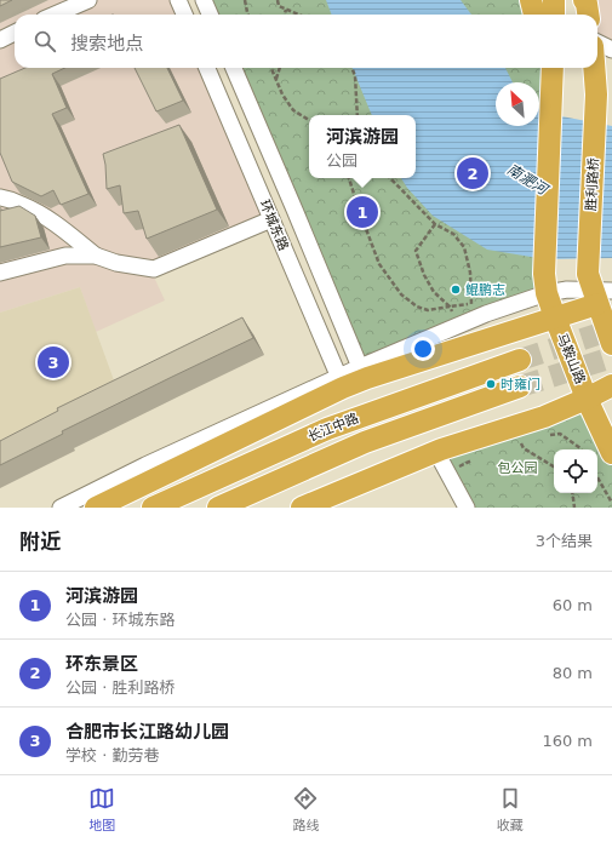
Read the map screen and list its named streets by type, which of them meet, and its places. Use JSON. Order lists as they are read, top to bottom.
{
  "streets": {
    "highway": ["胜利路桥", "马鞍山路", "长江中路"],
    "street": ["环城东路"]
  },
  "water": ["南淝河"],
  "parks": ["包公园"],
  "places": ["鲲鹏志", "时雍门"],
  "north": "top left",
  "page": {
    "search": "搜索地点",
    "popup": ["河滨游园", "公园"],
    "pins": ["2", "1", "3"],
    "heading": ["附近", "3个结果"],
    "list": [
      {
        "mark": "1",
        "name": "河滨游园",
        "note": "公园 · 环城东路",
        "value": "60 m"
      },
      {
        "mark": "2",
        "name": "环东景区",
        "note": "公园 · 胜利路桥",
        "value": "80 m"
      },
      {
        "mark": "3",
        "name": "合肥市长江路幼儿园",
        "note": "学校 · 勤劳巷",
        "value": "160 m"
      }
    ],
    "nav": ["地图", "路线", "收藏"]
  }
}
